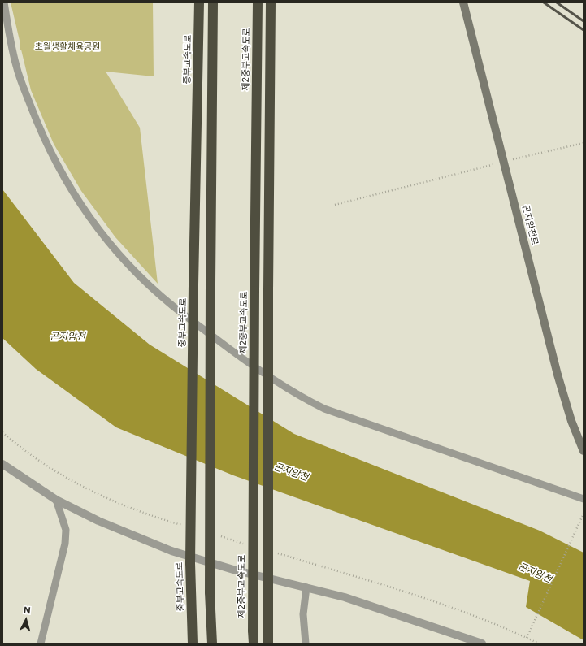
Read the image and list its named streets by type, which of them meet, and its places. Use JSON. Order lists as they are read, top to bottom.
{
  "streets": {
    "highway": ["중부고속도로", "제2중부고속도로"],
    "street": ["곤지암천로"]
  },
  "water": ["곤지암천"],
  "parks": ["초월생활체육공원"],
  "north": "top"
}
